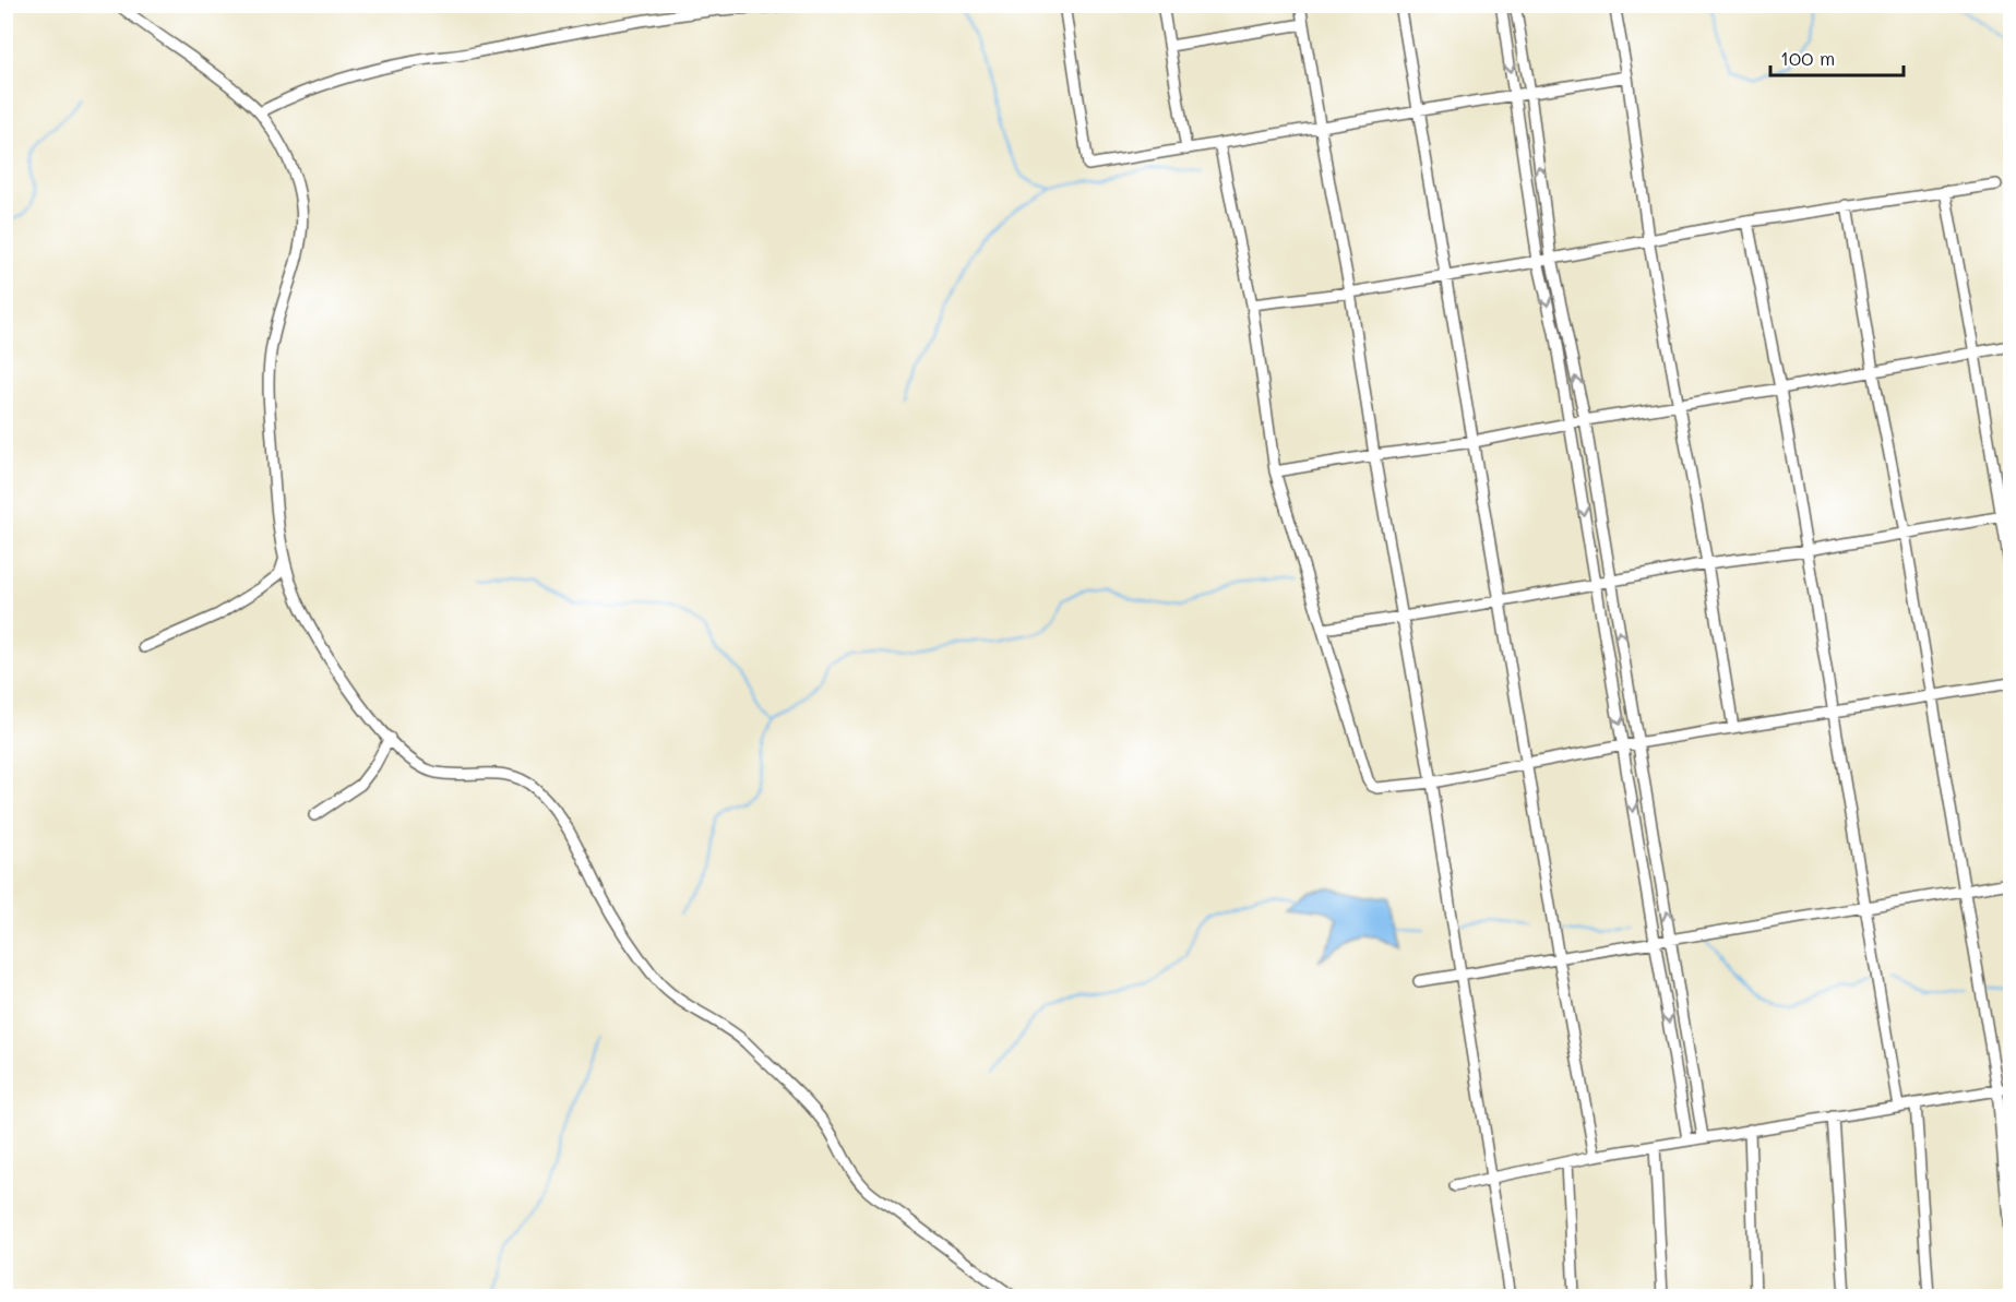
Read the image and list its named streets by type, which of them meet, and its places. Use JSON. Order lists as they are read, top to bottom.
{
  "scale_bar": "100 m"
}
